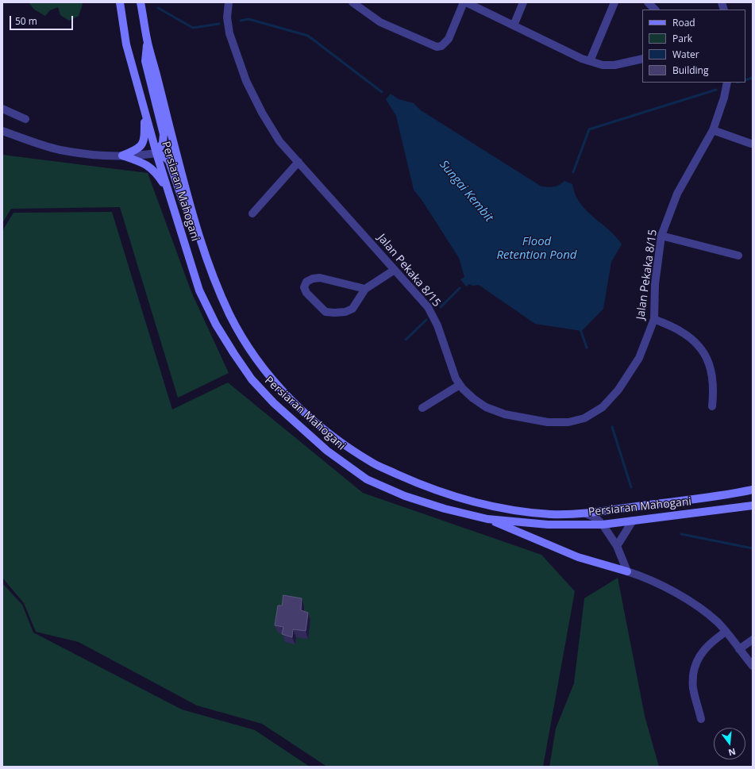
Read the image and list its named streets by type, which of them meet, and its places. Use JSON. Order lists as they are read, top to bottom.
{
  "streets": {
    "main road": ["Persiaran Mahogani"],
    "street": ["Jalan Pekaka 8/15"]
  },
  "water": ["Sungai Kembit", "Flood Retention Pond"],
  "legend": [
    "Road",
    "Park",
    "Water",
    "Building"
  ],
  "scale_bar": "50 m",
  "north": "bottom"
}
